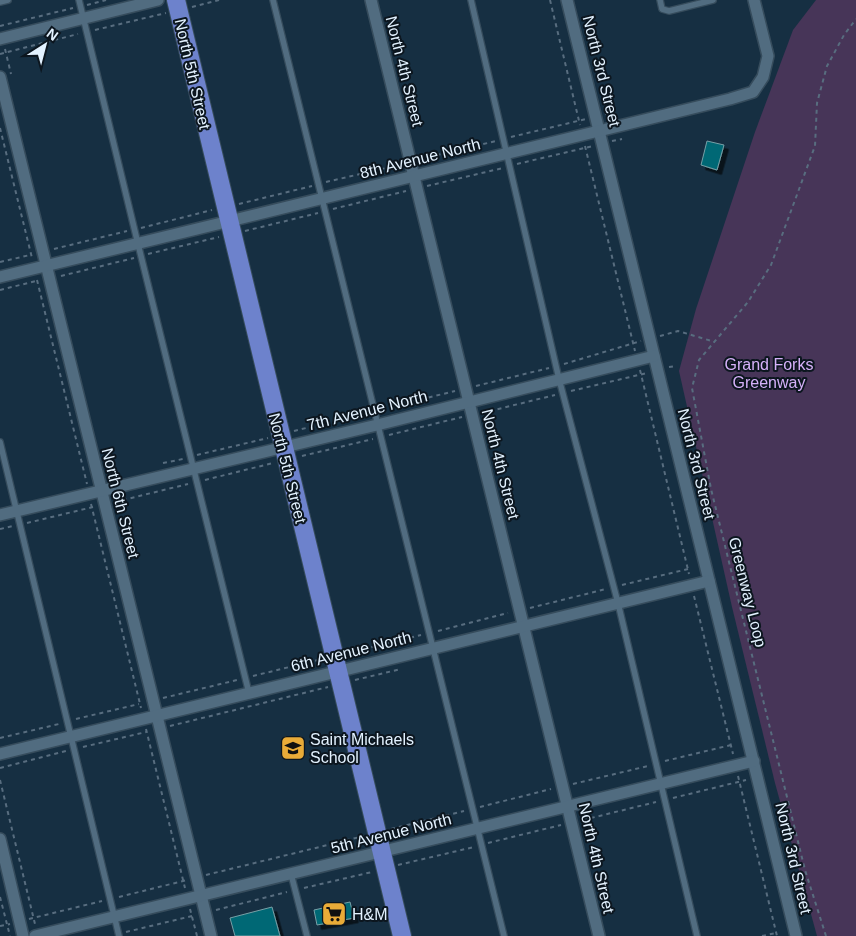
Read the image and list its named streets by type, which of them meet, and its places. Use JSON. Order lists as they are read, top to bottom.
{
  "streets": {
    "main road": ["North 5th Street"],
    "street": [
      "North 4th Street",
      "North 3rd Street",
      "8th Avenue North",
      "7th Avenue North",
      "North 6th Street",
      "6th Avenue North",
      "5th Avenue North"
    ],
    "path": ["Greenway Loop"]
  },
  "crossings": [
    ["North 4th Street", "8th Avenue North"],
    ["North 4th Street", "7th Avenue North"],
    ["North 4th Street", "6th Avenue North"],
    ["North 4th Street", "5th Avenue North"],
    ["North 3rd Street", "8th Avenue North"],
    ["North 3rd Street", "7th Avenue North"],
    ["North 3rd Street", "6th Avenue North"],
    ["North 3rd Street", "5th Avenue North"],
    ["North 5th Street", "8th Avenue North"],
    ["North 5th Street", "7th Avenue North"],
    ["North 5th Street", "6th Avenue North"],
    ["North 5th Street", "5th Avenue North"],
    ["8th Avenue North", "North 6th Street"],
    ["7th Avenue North", "North 6th Street"],
    ["North 6th Street", "6th Avenue North"],
    ["North 6th Street", "5th Avenue North"]
  ],
  "parks": ["Grand Forks Greenway"],
  "places": {
    "school or university": ["Saint Michaels School"],
    "supermarket": ["H&M"]
  },
  "north": "top right"
}
